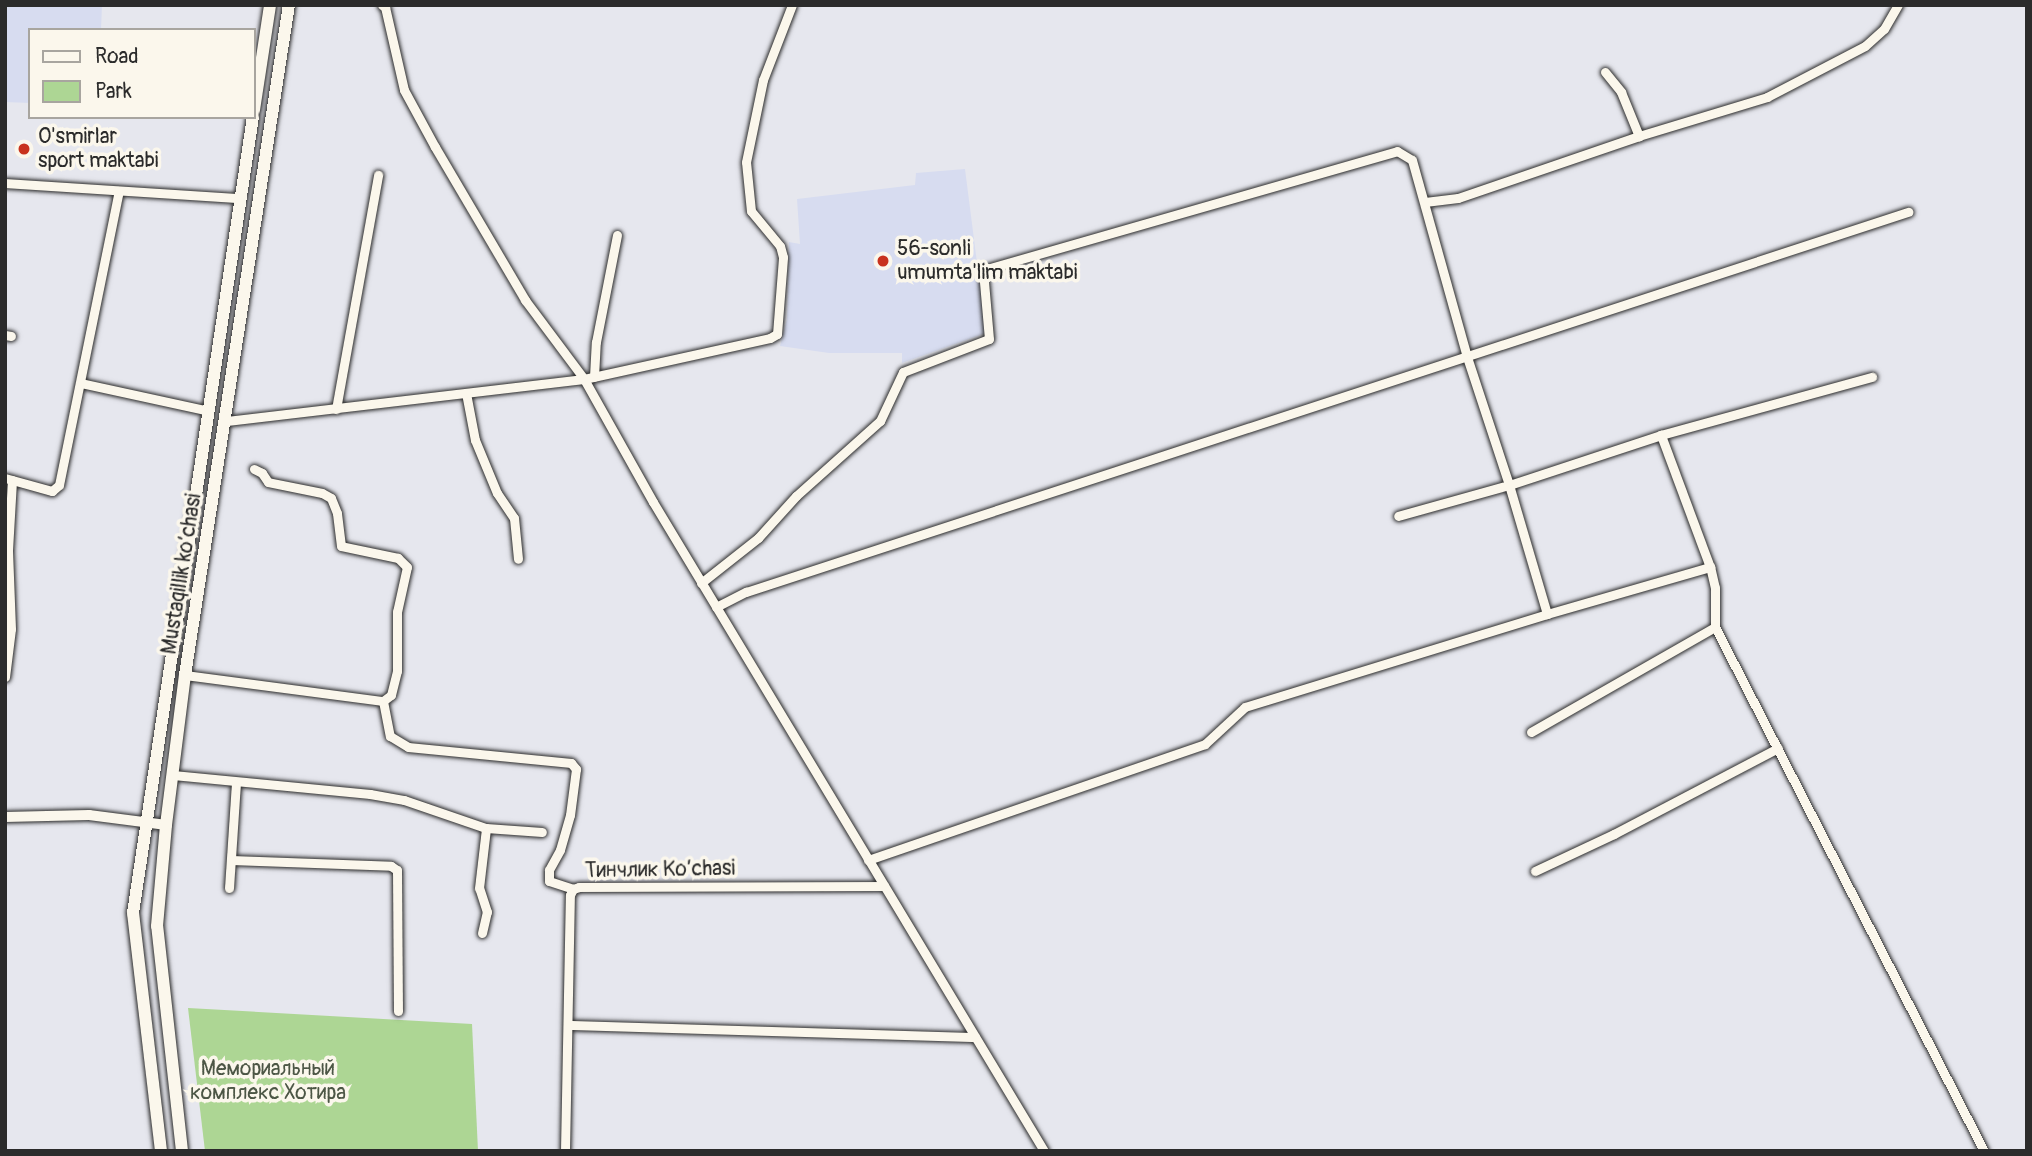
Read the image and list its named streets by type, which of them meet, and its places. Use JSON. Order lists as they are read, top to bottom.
{
  "streets": {
    "main road": ["Mustaqillik ko’chasi"],
    "street": ["Тинчлик Ko’chasi"]
  },
  "parks": ["Мемориальный комплекс Хотира"],
  "places": ["O'smirlar sport maktabi", "56-sonli umumta'lim maktabi"],
  "legend": ["Road", "Park"]
}
